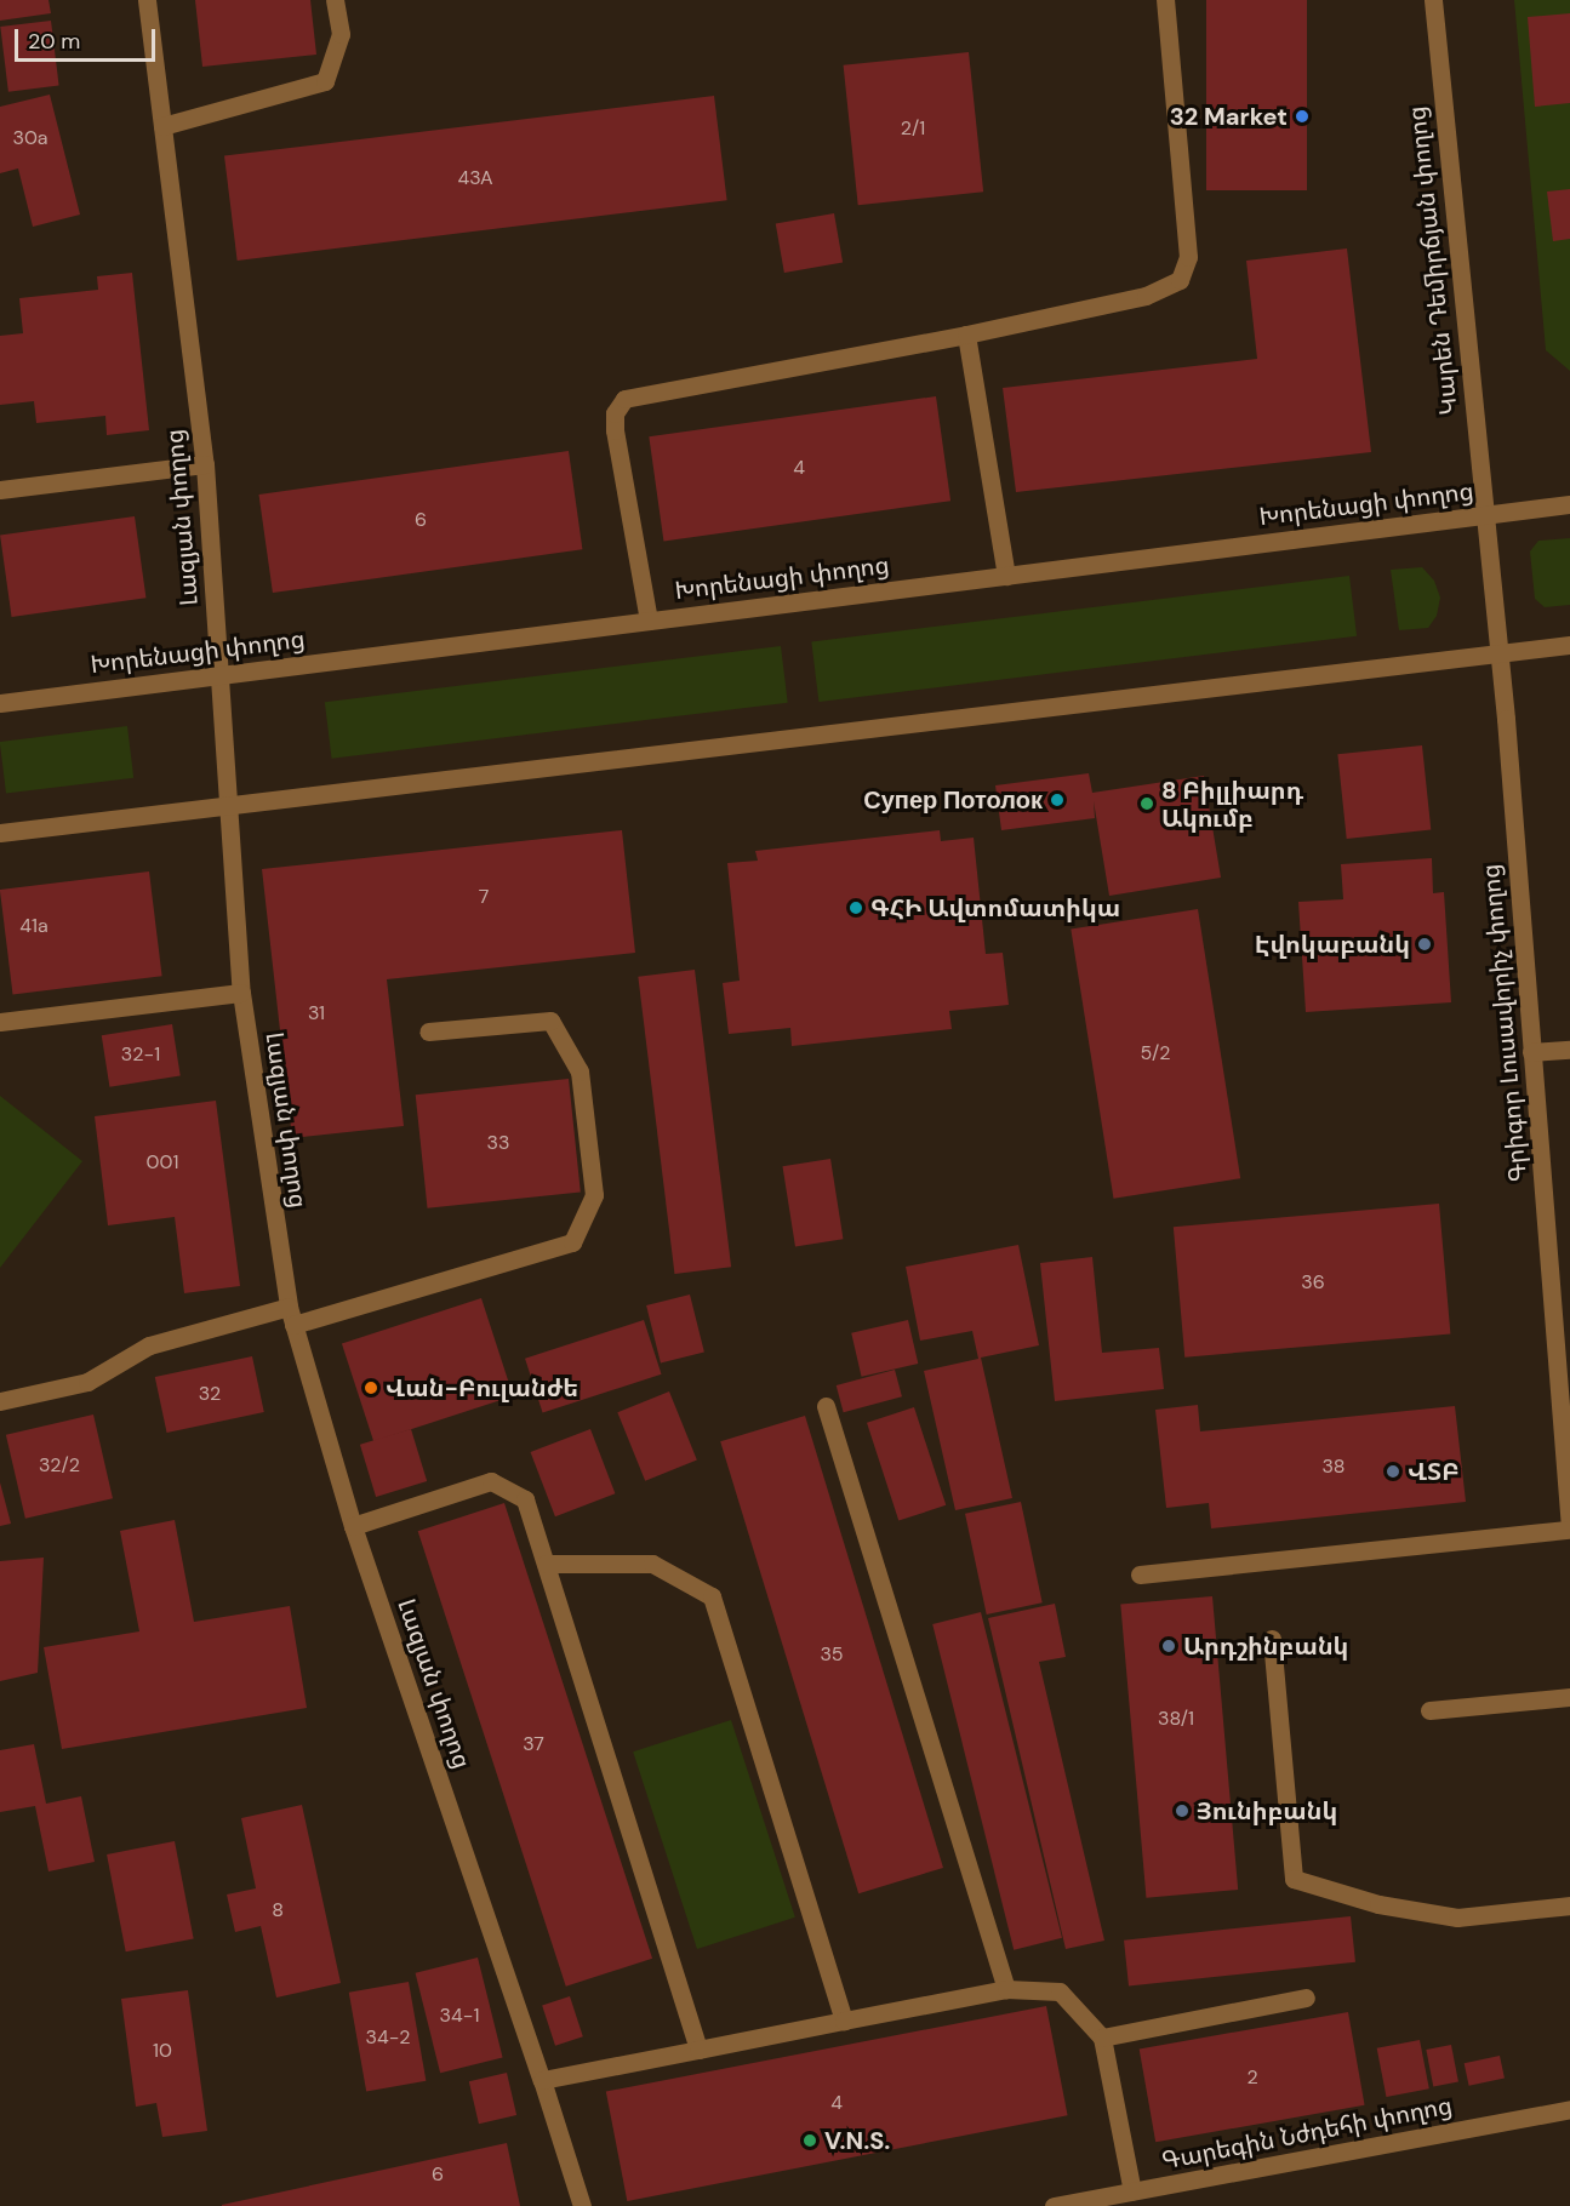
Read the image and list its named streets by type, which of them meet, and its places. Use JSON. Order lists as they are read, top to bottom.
{
  "streets": {
    "street": [
      "Կարեն Դեմիրճյան փողոց",
      "Խորենացի փողոց",
      "Լազյան փողոց",
      "Գրիգոր Լուսավորիչ փողոց",
      "Գարեգին Նժդեհի փողոց"
    ]
  },
  "crossings": [
    ["Կարեն Դեմիրճյան փողոց", "Խորենացի փողոց"],
    ["Կարեն Դեմիրճյան փողոց", "Գրիգոր Լուսավորիչ փողոց"],
    ["Խորենացի փողոց", "Լազյան փողոց"],
    ["Խորենացի փողոց", "Գրիգոր Լուսավորիչ փողոց"]
  ],
  "places": [
    "32 Market",
    "Супер Потолок",
    "8 Բիլլիարդ Ակումբ",
    "ԳՀԻ Ավտոմատիկա",
    "Էվոկաբանկ",
    "Վան-Բուլանժե",
    "ՎՏԲ",
    "Արդշինբանկ",
    "Յունիբանկ",
    "V.N.S."
  ],
  "house_numbers": [
    "2/1",
    "30a",
    "43A",
    "4",
    "6",
    "7",
    "41a",
    "31",
    "5/2",
    "32-1",
    "33",
    "001",
    "36",
    "32",
    "32/2",
    "38",
    "35",
    "38/1",
    "37",
    "8",
    "34-1",
    "34-2",
    "10",
    "2",
    "4",
    "6"
  ],
  "scale_bar": "20 m"
}
